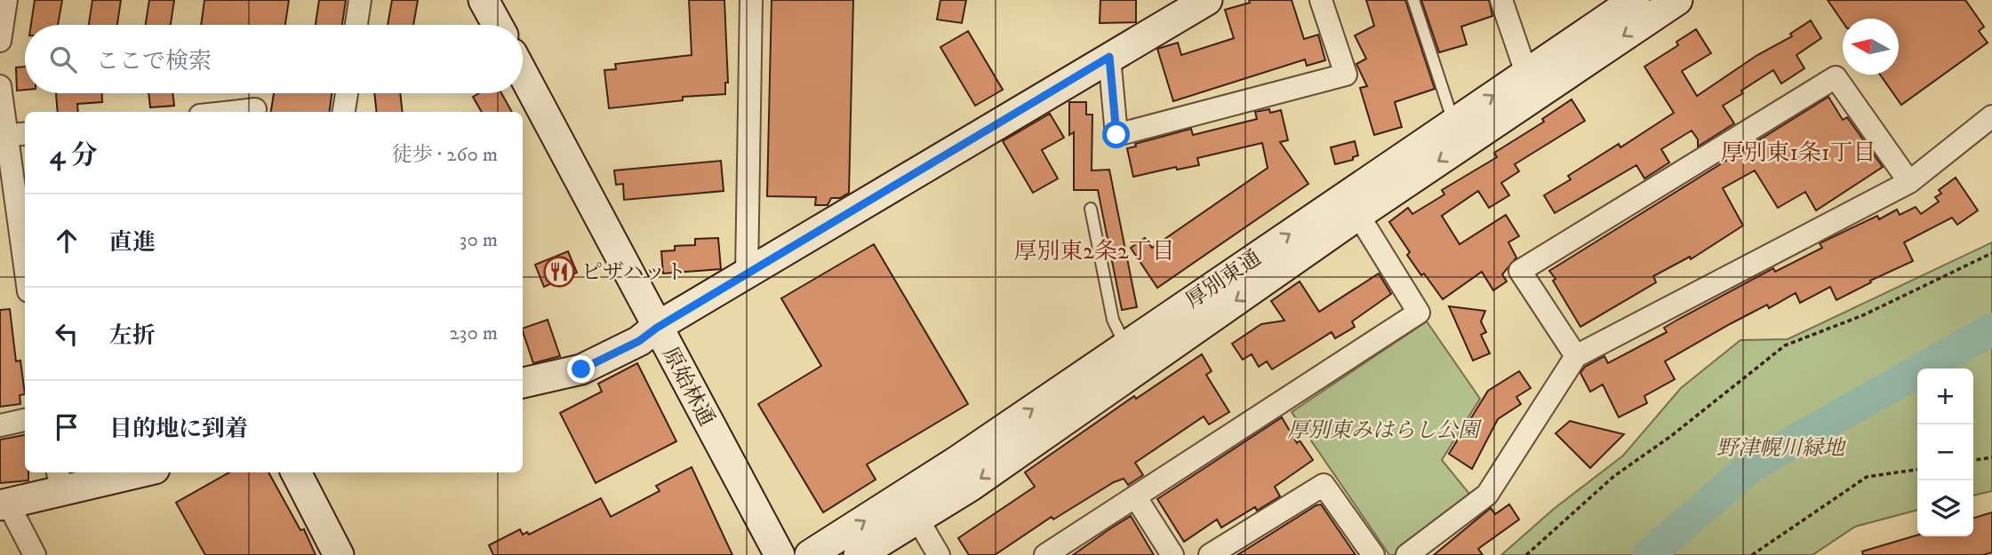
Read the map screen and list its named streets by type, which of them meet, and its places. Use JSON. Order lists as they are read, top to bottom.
{
  "streets": {
    "street": ["厚別東通", "原始林通"]
  },
  "districts": ["厚別東1条1丁目", "厚別東2条2丁目"],
  "parks": ["厚別東みはらし公園", "野津幌川緑地"],
  "places": {
    "restaurant": ["ピザハット"]
  },
  "north": "left",
  "page": {
    "search": "ここで検索",
    "heading": ["4 分", "徒歩 · 260 m"],
    "list": [
      ["直進", "30 m"],
      ["左折", "230 m"],
      "目的地に到着"
    ],
    "map_buttons": ["+", "−"]
  }
}
